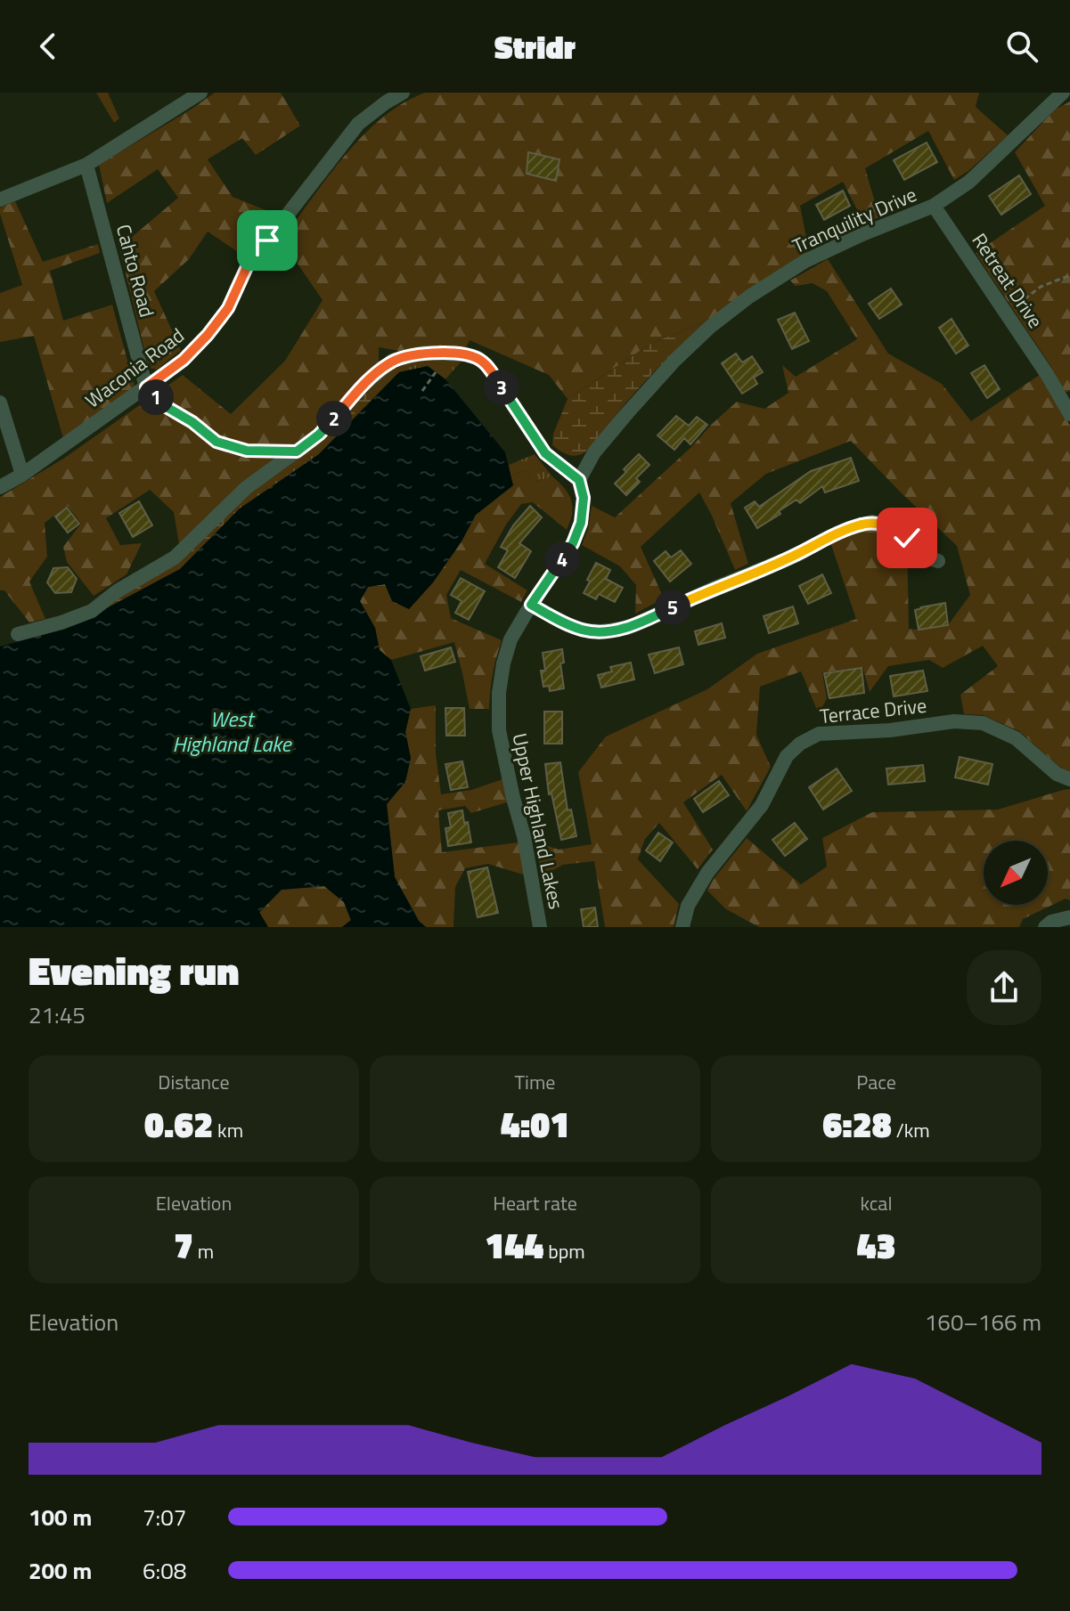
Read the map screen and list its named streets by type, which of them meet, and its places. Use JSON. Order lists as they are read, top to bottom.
{
  "streets": {
    "street": [
      "Tranquility Drive",
      "Cahto Road",
      "Retreat Drive",
      "Waconia Road",
      "Terrace Drive",
      "Upper Highland Lakes"
    ]
  },
  "crossings": [
    ["Tranquility Drive", "Retreat Drive"],
    ["Tranquility Drive", "Upper Highland Lakes"],
    ["Cahto Road", "Waconia Road"]
  ],
  "water": ["West Highland Lake"],
  "north": "bottom left",
  "page": {
    "header": "Stridr",
    "pins": [
      "3",
      "1",
      "2",
      "4",
      "5"
    ],
    "heading": ["Evening run", "21:45"],
    "stats": [
      ["Distance", "0.62 km"],
      ["Time", "4:01"],
      ["Pace", "6:28 /km"],
      ["Elevation", "7 m"],
      ["Heart rate", "144 bpm"],
      ["kcal", "43"]
    ],
    "chart": ["Elevation", "160–166 m"],
    "list": [
      {
        "name": "100 m",
        "note": "7:07"
      },
      {
        "name": "200 m",
        "note": "6:08"
      }
    ]
  }
}
